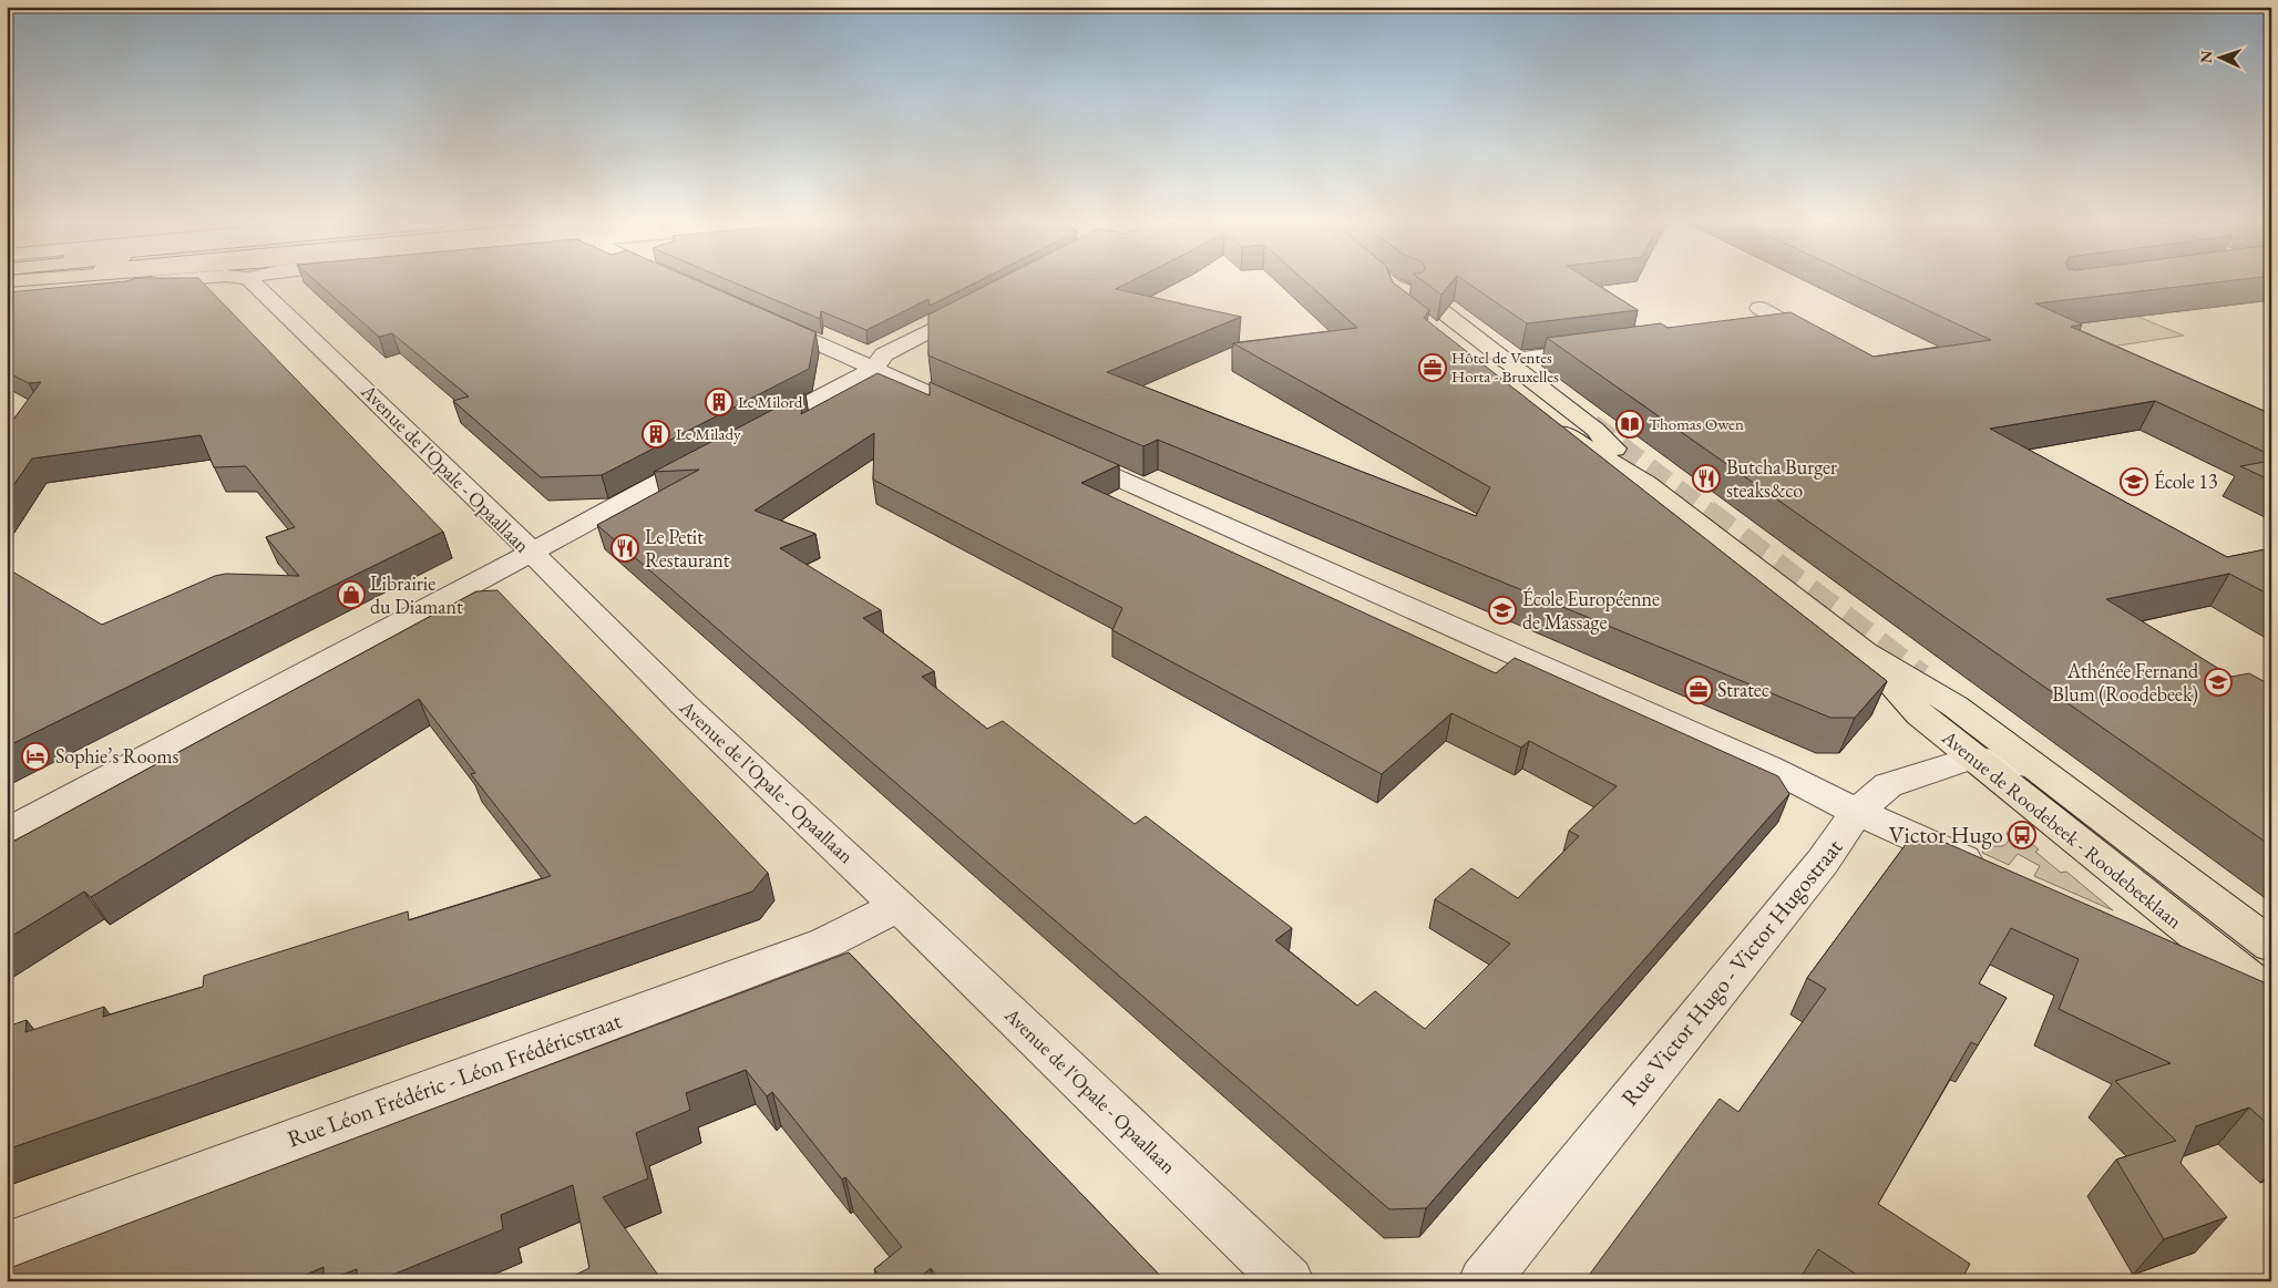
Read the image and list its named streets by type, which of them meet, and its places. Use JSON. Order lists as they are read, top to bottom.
{
  "streets": {
    "main road": ["Avenue de Roodebeek - Roodebeeklaan"],
    "street": ["Avenue de l'Opale - Opaallaan", "Rue Victor Hugo - Victor Hugostraat", "Rue Léon Frédéric - Léon Frédéricstraat"]
  },
  "crossings": [
    ["Avenue de l'Opale - Opaallaan", "Rue Léon Frédéric - Léon Frédéricstraat"],
    ["Avenue de Roodebeek - Roodebeeklaan", "Rue Victor Hugo - Victor Hugostraat"]
  ],
  "places": {
    "office": ["Hôtel de Ventes Horta - Bruxelles", "Stratec"],
    "building": ["Le Milord", "Le Milady"],
    "library": ["Thomas Owen"],
    "restaurant": ["Butcha Burger steaks&co", "Le Petit Restaurant"],
    "school or university": ["École 13", "École Européenne de Massage", "Athénée Fernand Blum (Roodebeek)"],
    "shop": ["Librairie du Diamant"],
    "hotel": ["Sophie’s Rooms"],
    "bus stop": ["Victor Hugo"]
  },
  "north": "left"
}
